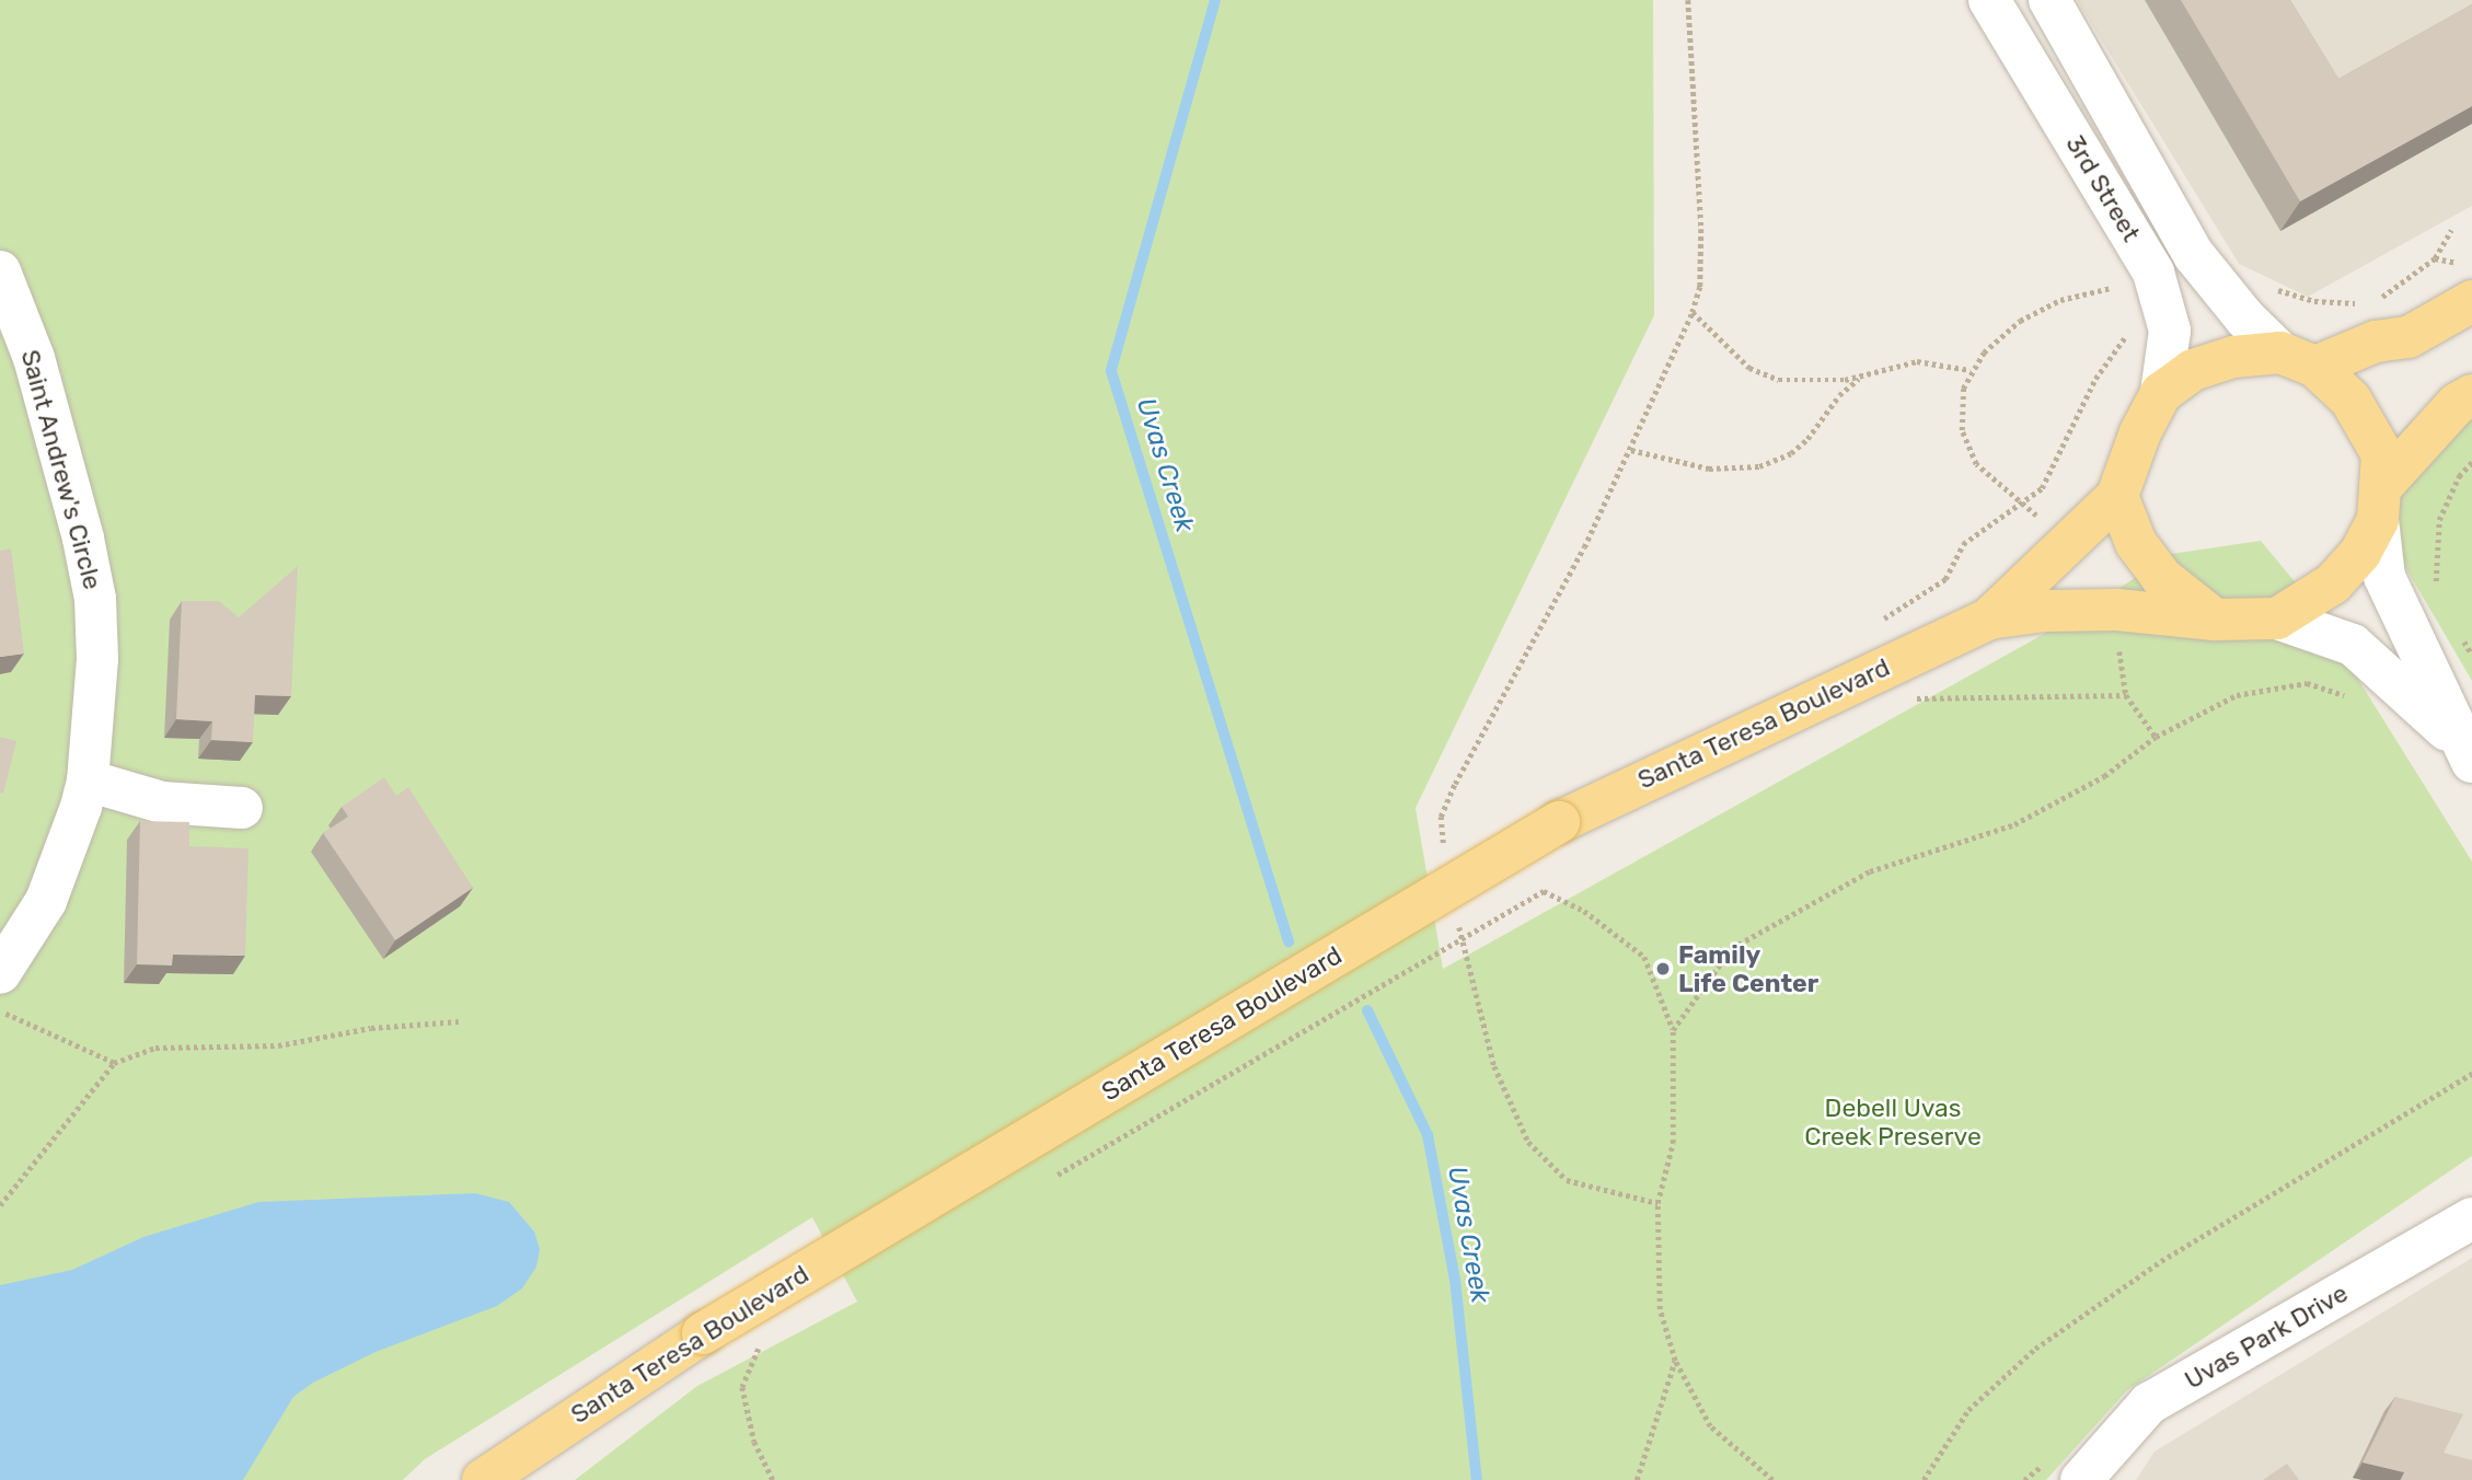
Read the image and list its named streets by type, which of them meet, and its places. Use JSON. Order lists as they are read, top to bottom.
{
  "streets": {
    "main road": ["Santa Teresa Boulevard"],
    "street": ["3rd Street", "Saint Andrew's Circle", "Uvas Park Drive"]
  },
  "crossings": [
    ["3rd Street", "Santa Teresa Boulevard"]
  ],
  "water": ["Uvas Creek"],
  "parks": ["Debell Uvas Creek Preserve"],
  "places": ["Family Life Center"]
}
